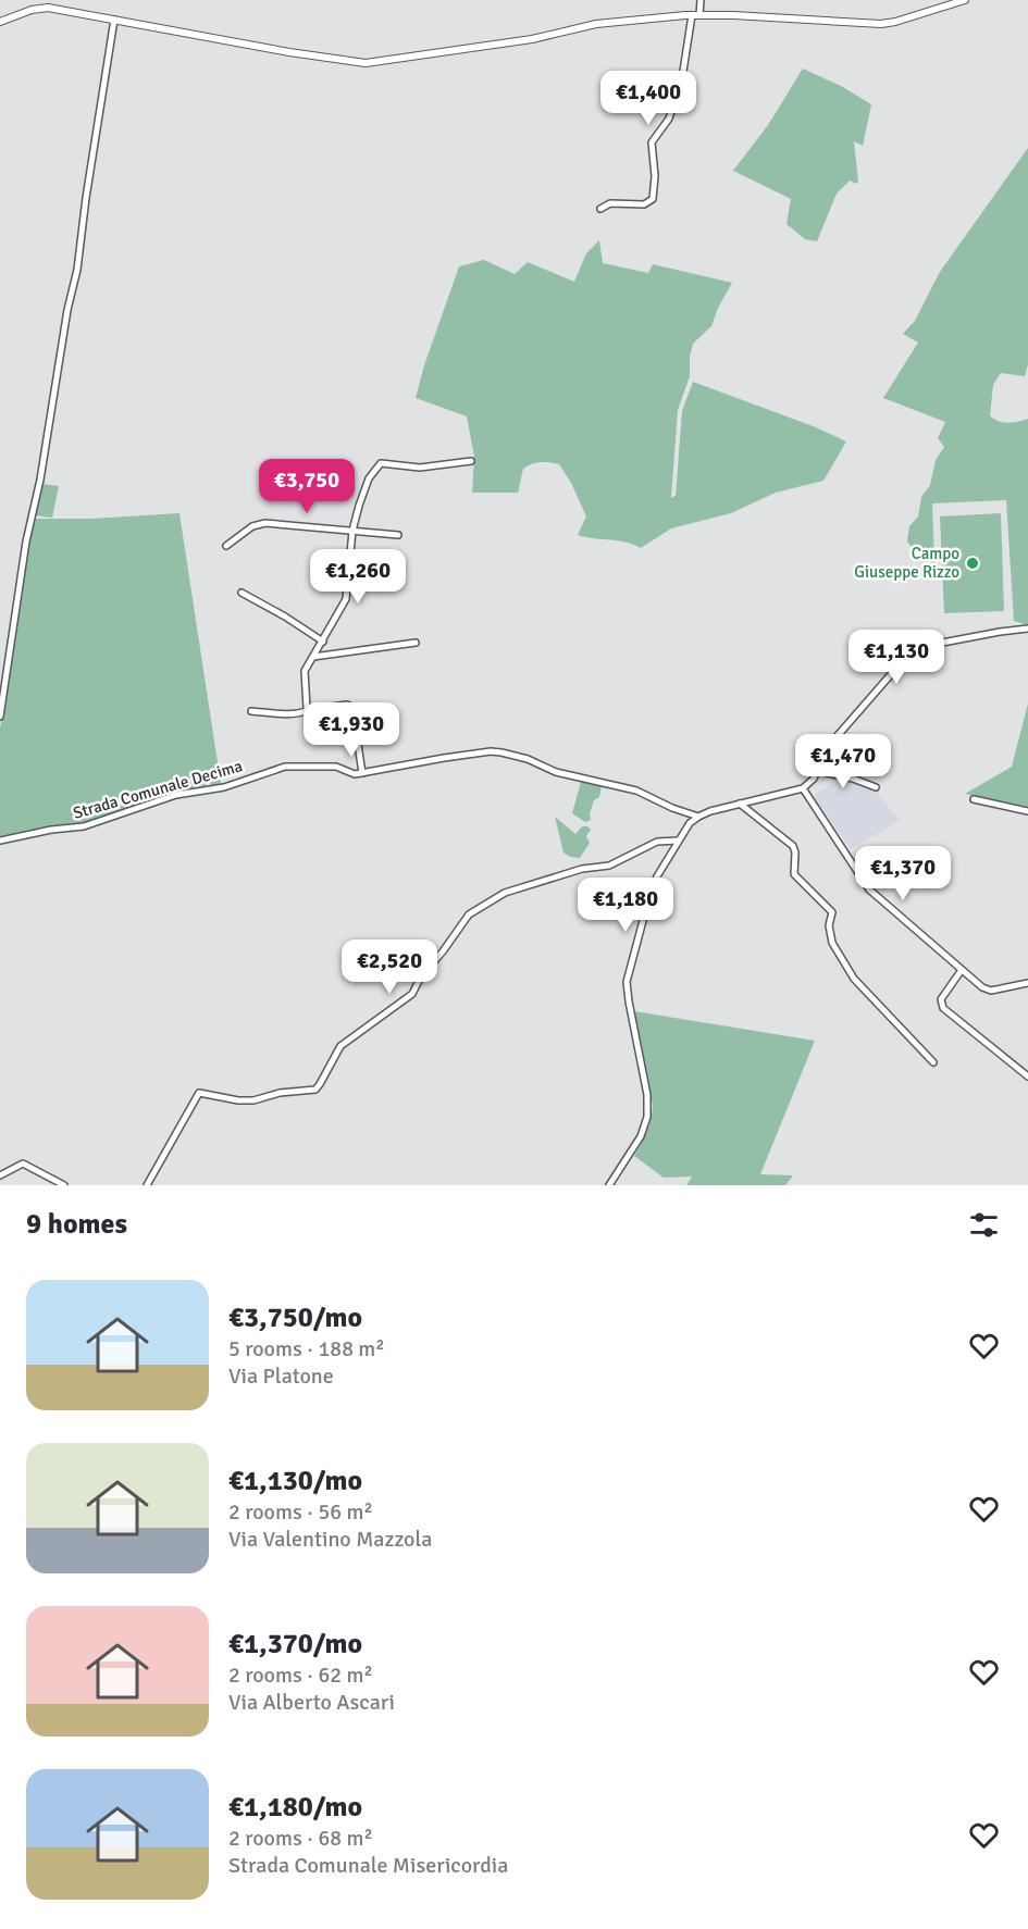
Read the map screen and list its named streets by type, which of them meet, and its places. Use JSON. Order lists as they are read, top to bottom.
{
  "streets": {
    "street": ["Strada Comunale Decima"]
  },
  "places": ["Campo Giuseppe Rizzo"],
  "page": {
    "price": [
      "€1,400",
      "€3,750",
      "€1,260",
      "€1,130",
      "€1,930",
      "€1,470",
      "€1,370",
      "€1,180",
      "€2,520"
    ],
    "heading": "9 homes",
    "list": [
      {
        "name": "€3,750/mo",
        "note": "5 rooms · 188 m² · Via Platone"
      },
      {
        "name": "€1,130/mo",
        "note": "2 rooms · 56 m² · Via Valentino Mazzola"
      },
      {
        "name": "€1,370/mo",
        "note": "2 rooms · 62 m² · Via Alberto Ascari"
      },
      {
        "name": "€1,180/mo",
        "note": "2 rooms · 68 m² · Strada Comunale Misericordia"
      }
    ]
  }
}
